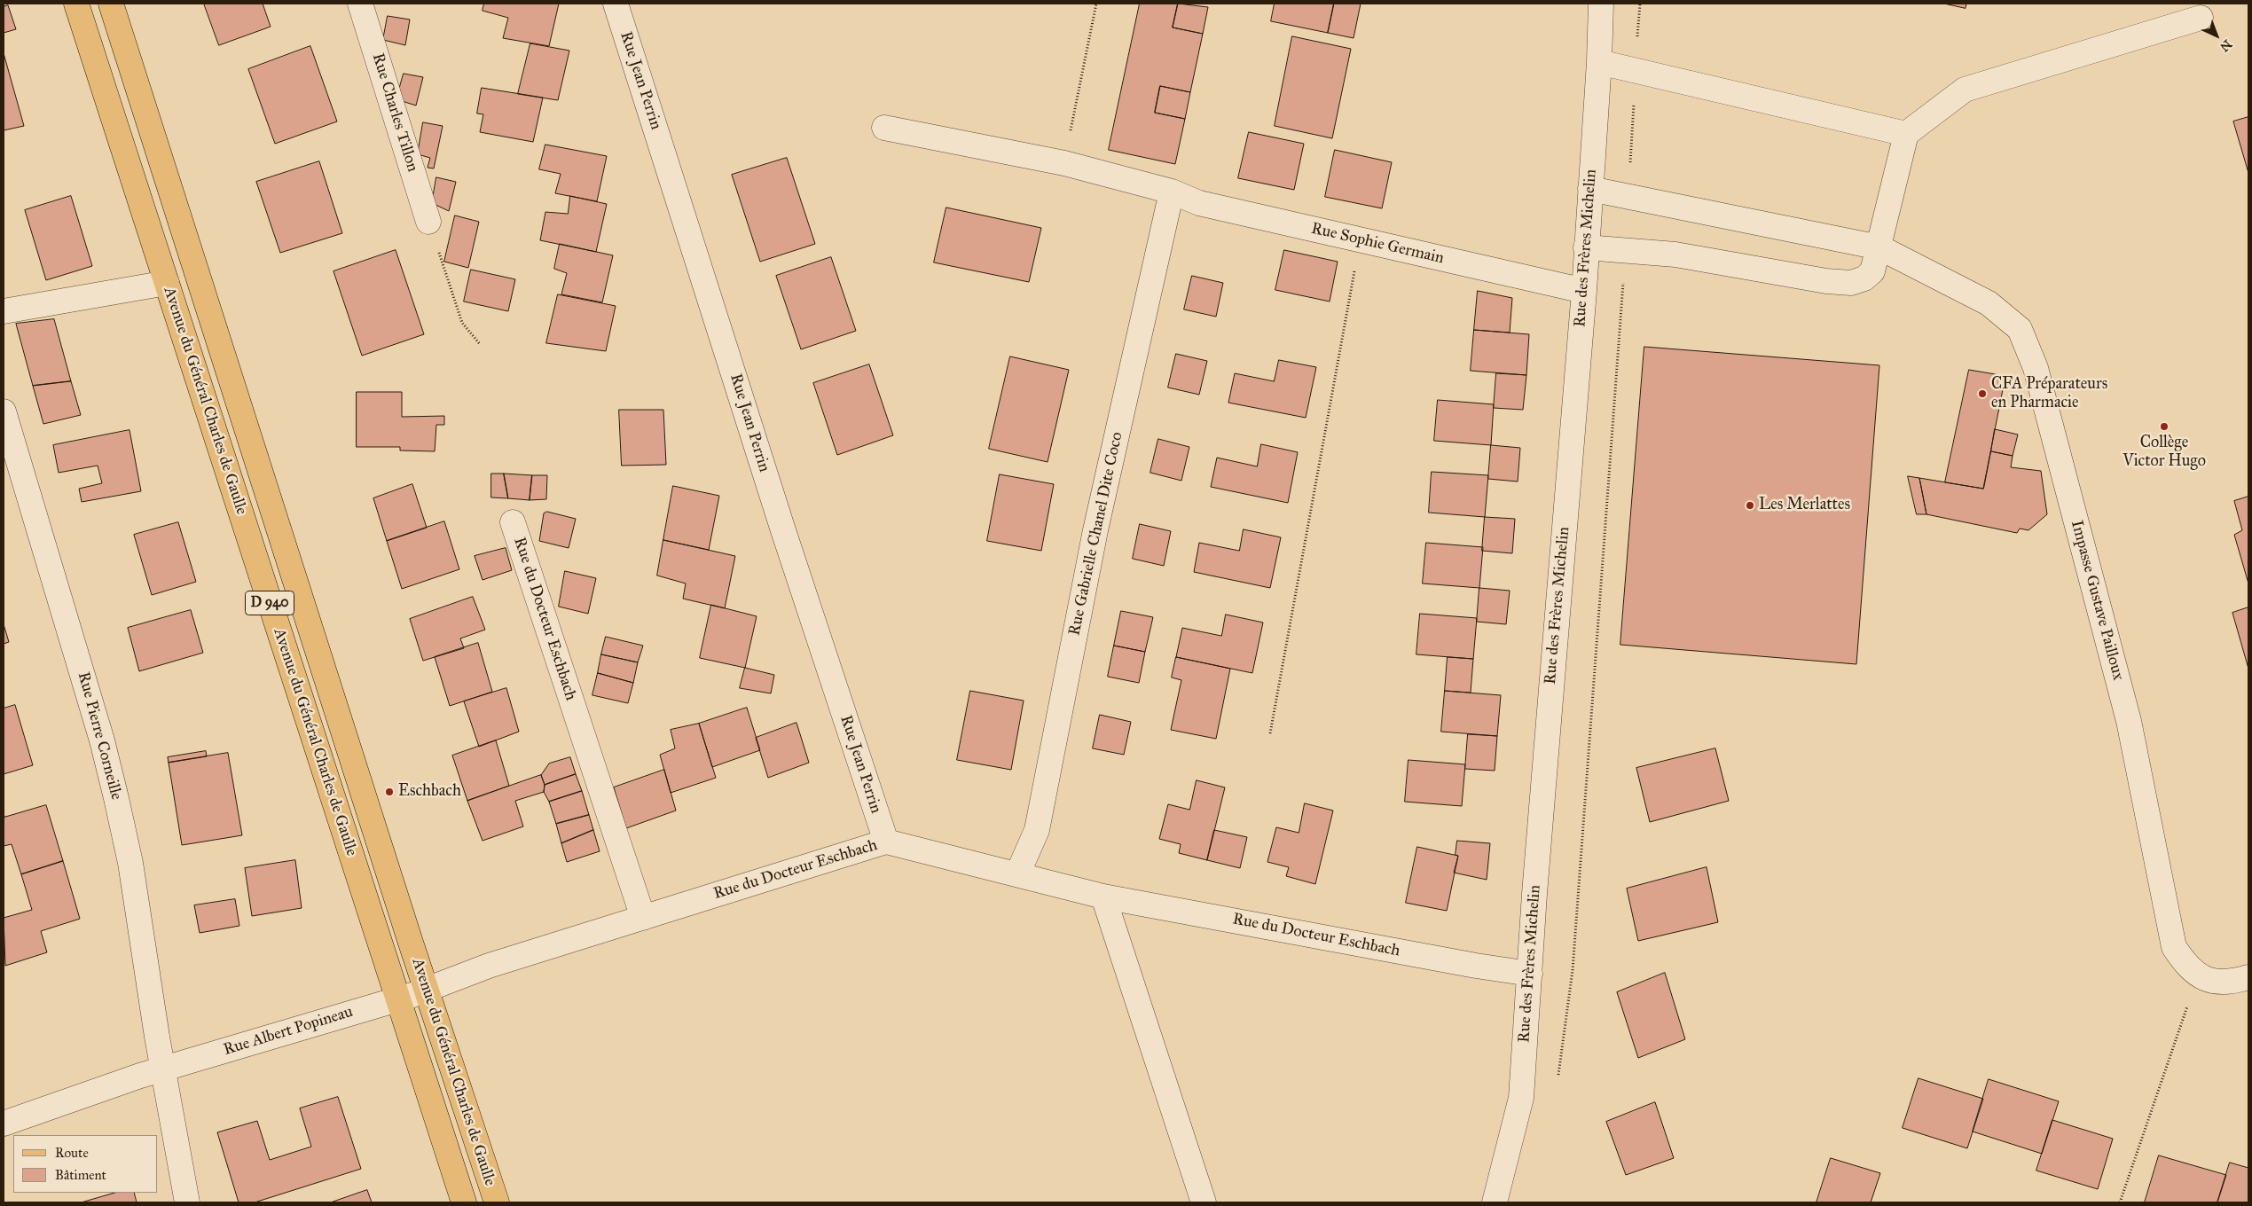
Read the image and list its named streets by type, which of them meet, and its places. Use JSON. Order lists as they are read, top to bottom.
{
  "streets": {
    "main road": ["Avenue du Général Charles de Gaulle", "D 940"],
    "street": [
      "Rue Jean Perrin",
      "Rue Charles Tillon",
      "Rue Sophie Germain",
      "Rue des Frères Michelin",
      "Rue Gabrielle Chanel Dite Coco",
      "Impasse Gustave Pailloux",
      "Rue du Docteur Eschbach",
      "Rue Pierre Corneille",
      "Rue Albert Popineau"
    ]
  },
  "crossings": [
    ["Rue Jean Perrin", "Rue du Docteur Eschbach"],
    ["Rue Sophie Germain", "Rue des Frères Michelin"],
    ["Rue Sophie Germain", "Rue Gabrielle Chanel Dite Coco"],
    ["Rue des Frères Michelin", "Impasse Gustave Pailloux"],
    ["Rue des Frères Michelin", "Rue du Docteur Eschbach"],
    ["Avenue du Général Charles de Gaulle", "Rue du Docteur Eschbach"],
    ["Avenue du Général Charles de Gaulle", "Rue Albert Popineau"],
    ["Rue Gabrielle Chanel Dite Coco", "Rue du Docteur Eschbach"],
    ["Rue du Docteur Eschbach", "Rue Albert Popineau"],
    ["Rue Pierre Corneille", "Rue Albert Popineau"]
  ],
  "places": [
    "CFA Préparateurs en Pharmacie",
    "Collège Victor Hugo",
    "Les Merlattes",
    "Eschbach"
  ],
  "legend": ["Route", "Bâtiment"],
  "north": "bottom right"
}
